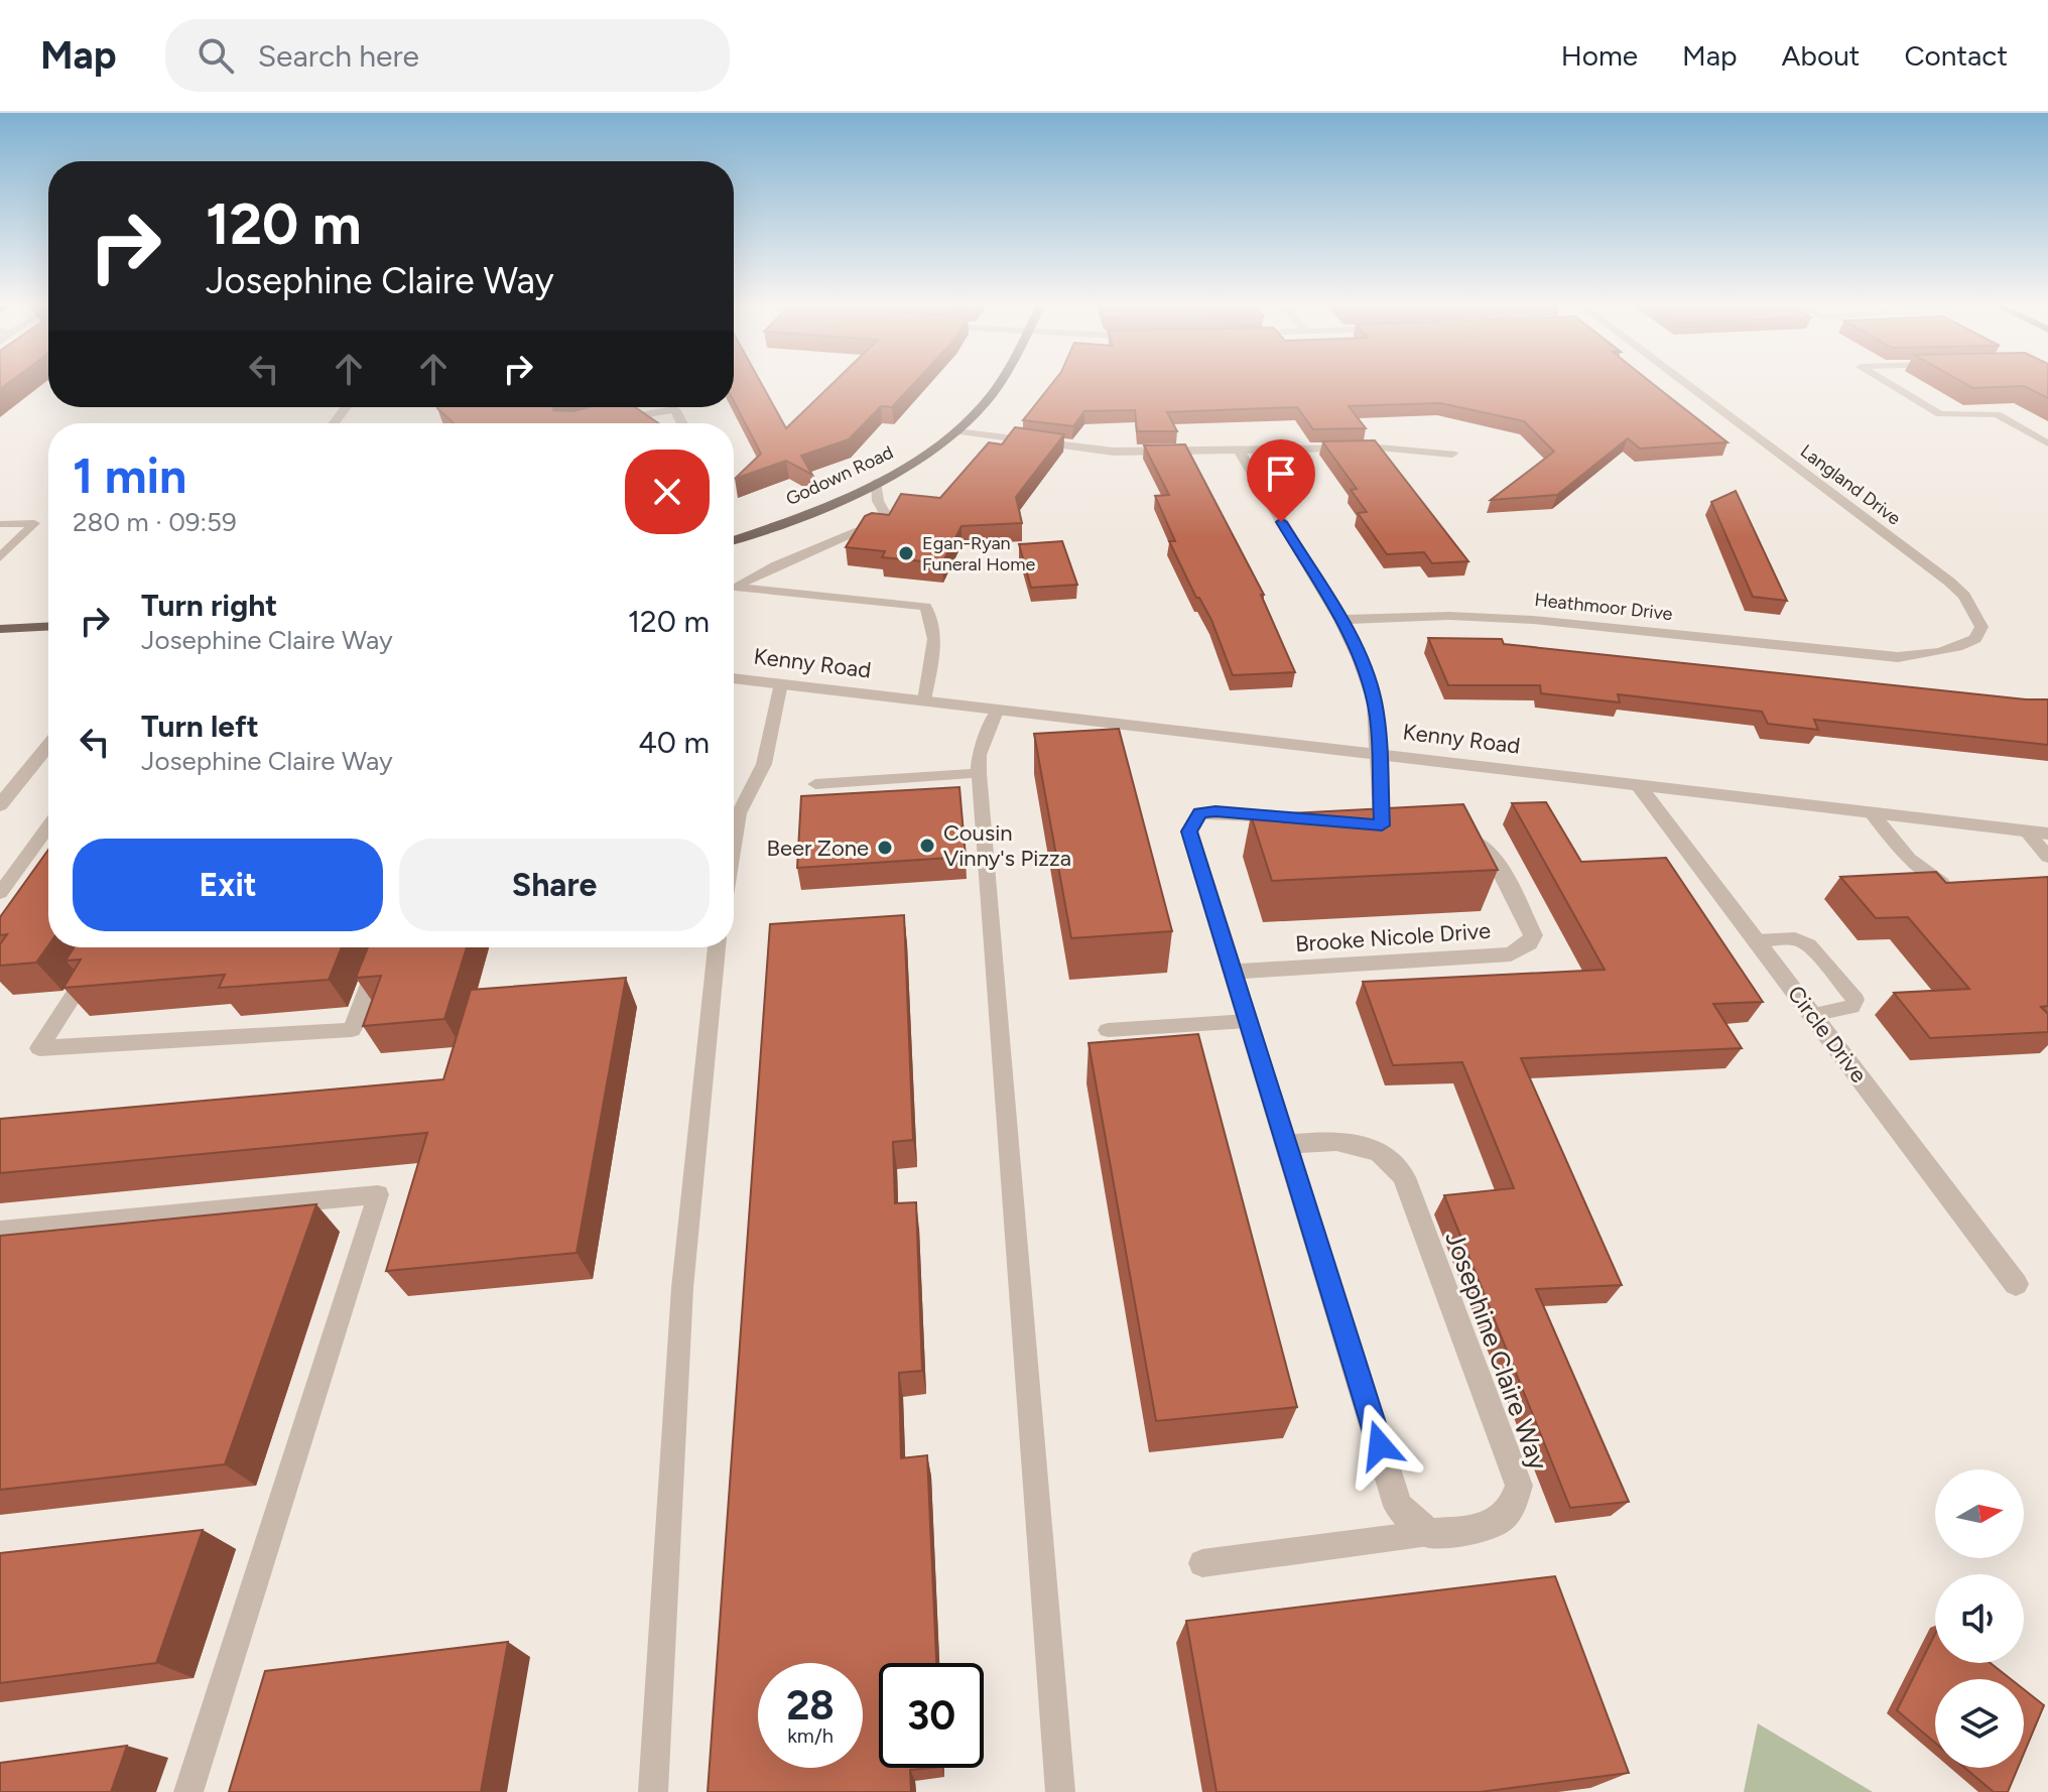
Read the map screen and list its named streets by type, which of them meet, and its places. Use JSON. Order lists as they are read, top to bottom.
{
  "streets": {
    "main road": ["Godown Road"],
    "street": [
      "Langland Drive",
      "Heathmoor Drive",
      "Kenny Road",
      "Brooke Nicole Drive",
      "Circle Drive",
      "Josephine Claire Way"
    ]
  },
  "crossings": [
    ["Langland Drive", "Heathmoor Drive"],
    ["Kenny Road", "Circle Drive"]
  ],
  "places": ["Egan-Ryan Funeral Home", "Cousin Vinny's Pizza", "Beer Zone"],
  "north": "right",
  "page": {
    "header": "Map",
    "search": "Search here",
    "nav": [
      "Home",
      "Map",
      "About",
      "Contact"
    ],
    "turn": ["120 m", "Josephine Claire Way"],
    "heading": ["1 min", "280 m · 09:59"],
    "list": [
      {
        "name": "Turn right",
        "note": "Josephine Claire Way",
        "value": "120 m"
      },
      {
        "name": "Turn left",
        "note": "Josephine Claire Way",
        "value": "40 m"
      }
    ],
    "buttons": ["Exit", "Share"],
    "speed": "28 km/h",
    "limit": "30"
  }
}
